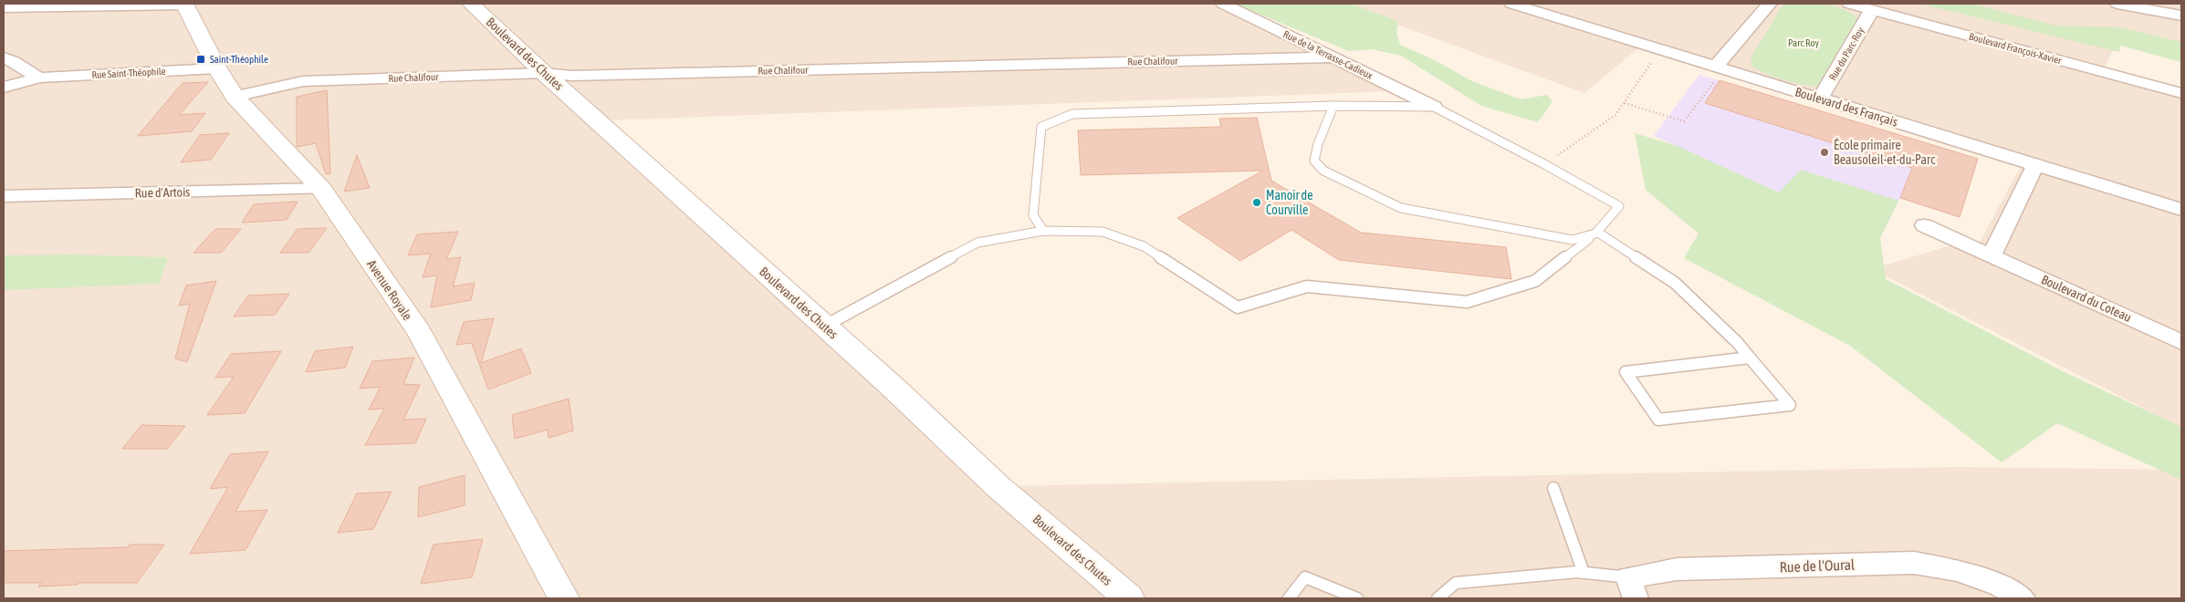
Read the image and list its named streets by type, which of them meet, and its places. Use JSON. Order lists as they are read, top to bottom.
{
  "streets": {
    "street": [
      "Boulevard François-Xavier",
      "Boulevard des Chutes",
      "Rue du Parc-Roy",
      "Rue de la Terrasse-Cadieux",
      "Rue Chalifour",
      "Rue Saint-Théophile",
      "Boulevard des Français",
      "Rue d'Artois",
      "Avenue Royale",
      "Boulevard du Coteau",
      "Rue de l'Oural"
    ]
  },
  "crossings": [
    ["Boulevard François-Xavier", "Rue du Parc-Roy"],
    ["Boulevard des Chutes", "Rue Chalifour"],
    ["Rue du Parc-Roy", "Boulevard des Français"],
    ["Rue de la Terrasse-Cadieux", "Rue Chalifour"],
    ["Rue Chalifour", "Avenue Royale"],
    ["Rue Saint-Théophile", "Avenue Royale"],
    ["Rue d'Artois", "Avenue Royale"]
  ],
  "parks": ["Parc Roy"],
  "places": {
    "transit": ["Saint-Théophile"],
    "other": ["École primaire Beausoleil-et-du-Parc", "Manoir de Courville"]
  }
}
